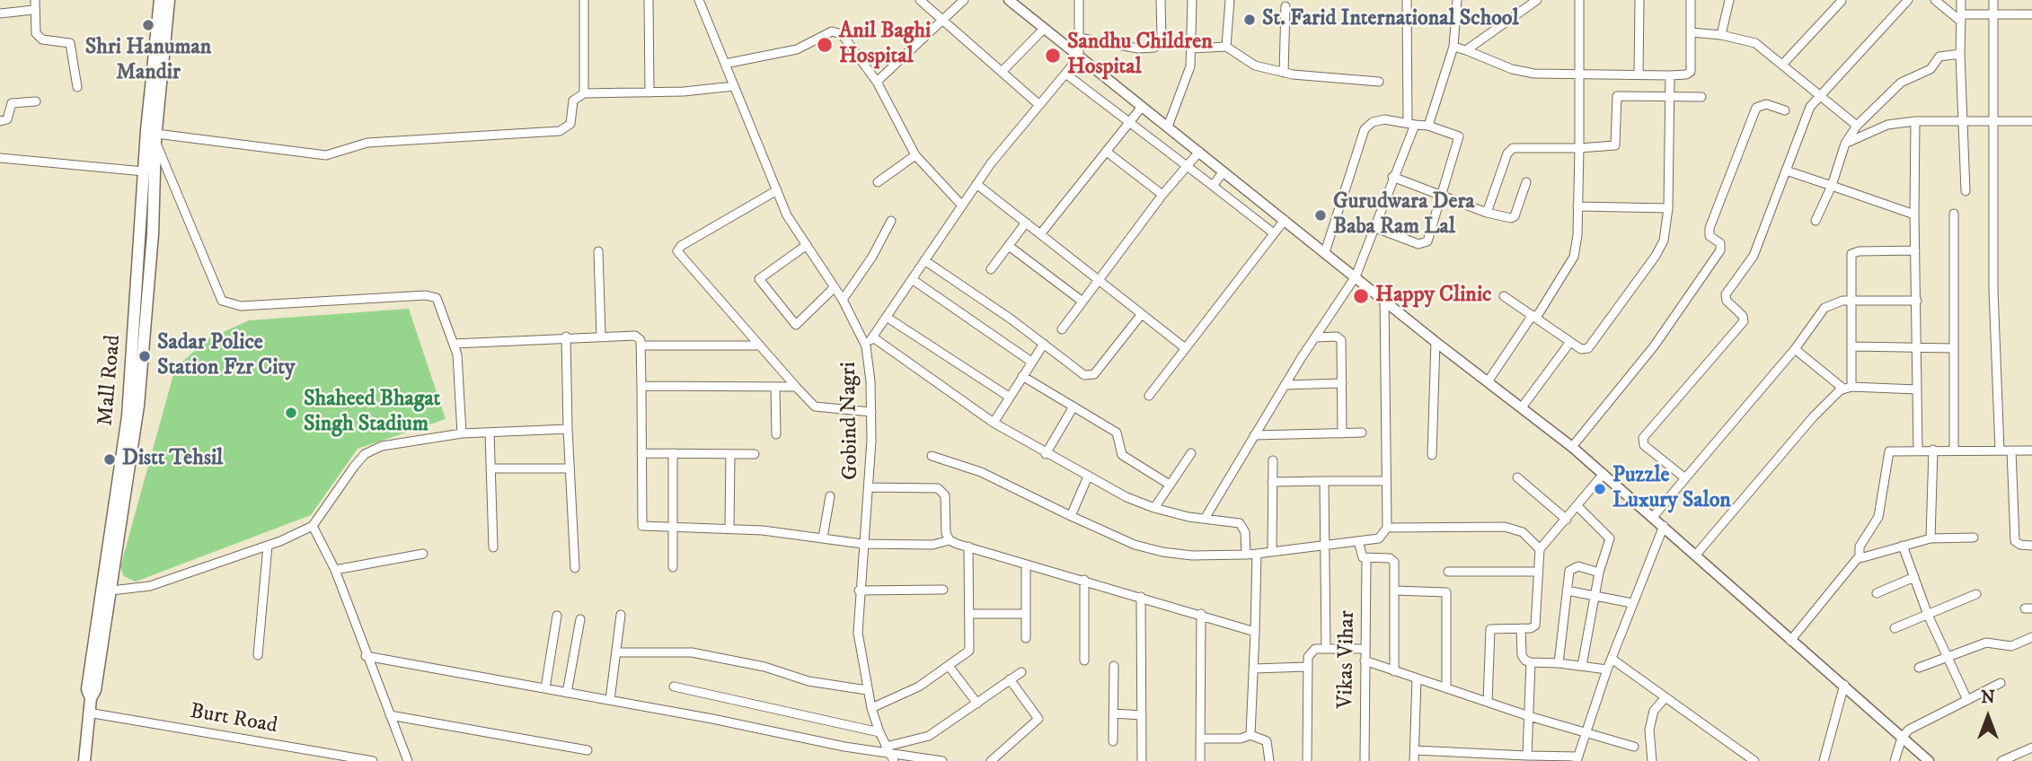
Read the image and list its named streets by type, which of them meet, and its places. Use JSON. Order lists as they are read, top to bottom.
{
  "streets": {
    "highway": ["Mall Road"],
    "street": ["Gobind Nagri", "Vikas Vihar", "Burt Road"]
  },
  "crossings": [
    ["Mall Road", "Burt Road"]
  ],
  "places": [
    "St. Farid International School",
    "Shri Hanuman Mandir",
    "Anil Baghi Hospital",
    "Sandhu Children Hospital",
    "Gurudwara Dera Baba Ram Lal",
    "Happy Clinic",
    "Sadar Police Station Fzr City",
    "Shaheed Bhagat Singh Stadium",
    "Distt Tehsil",
    "Puzzle Luxury Salon"
  ],
  "north": "top"
}
